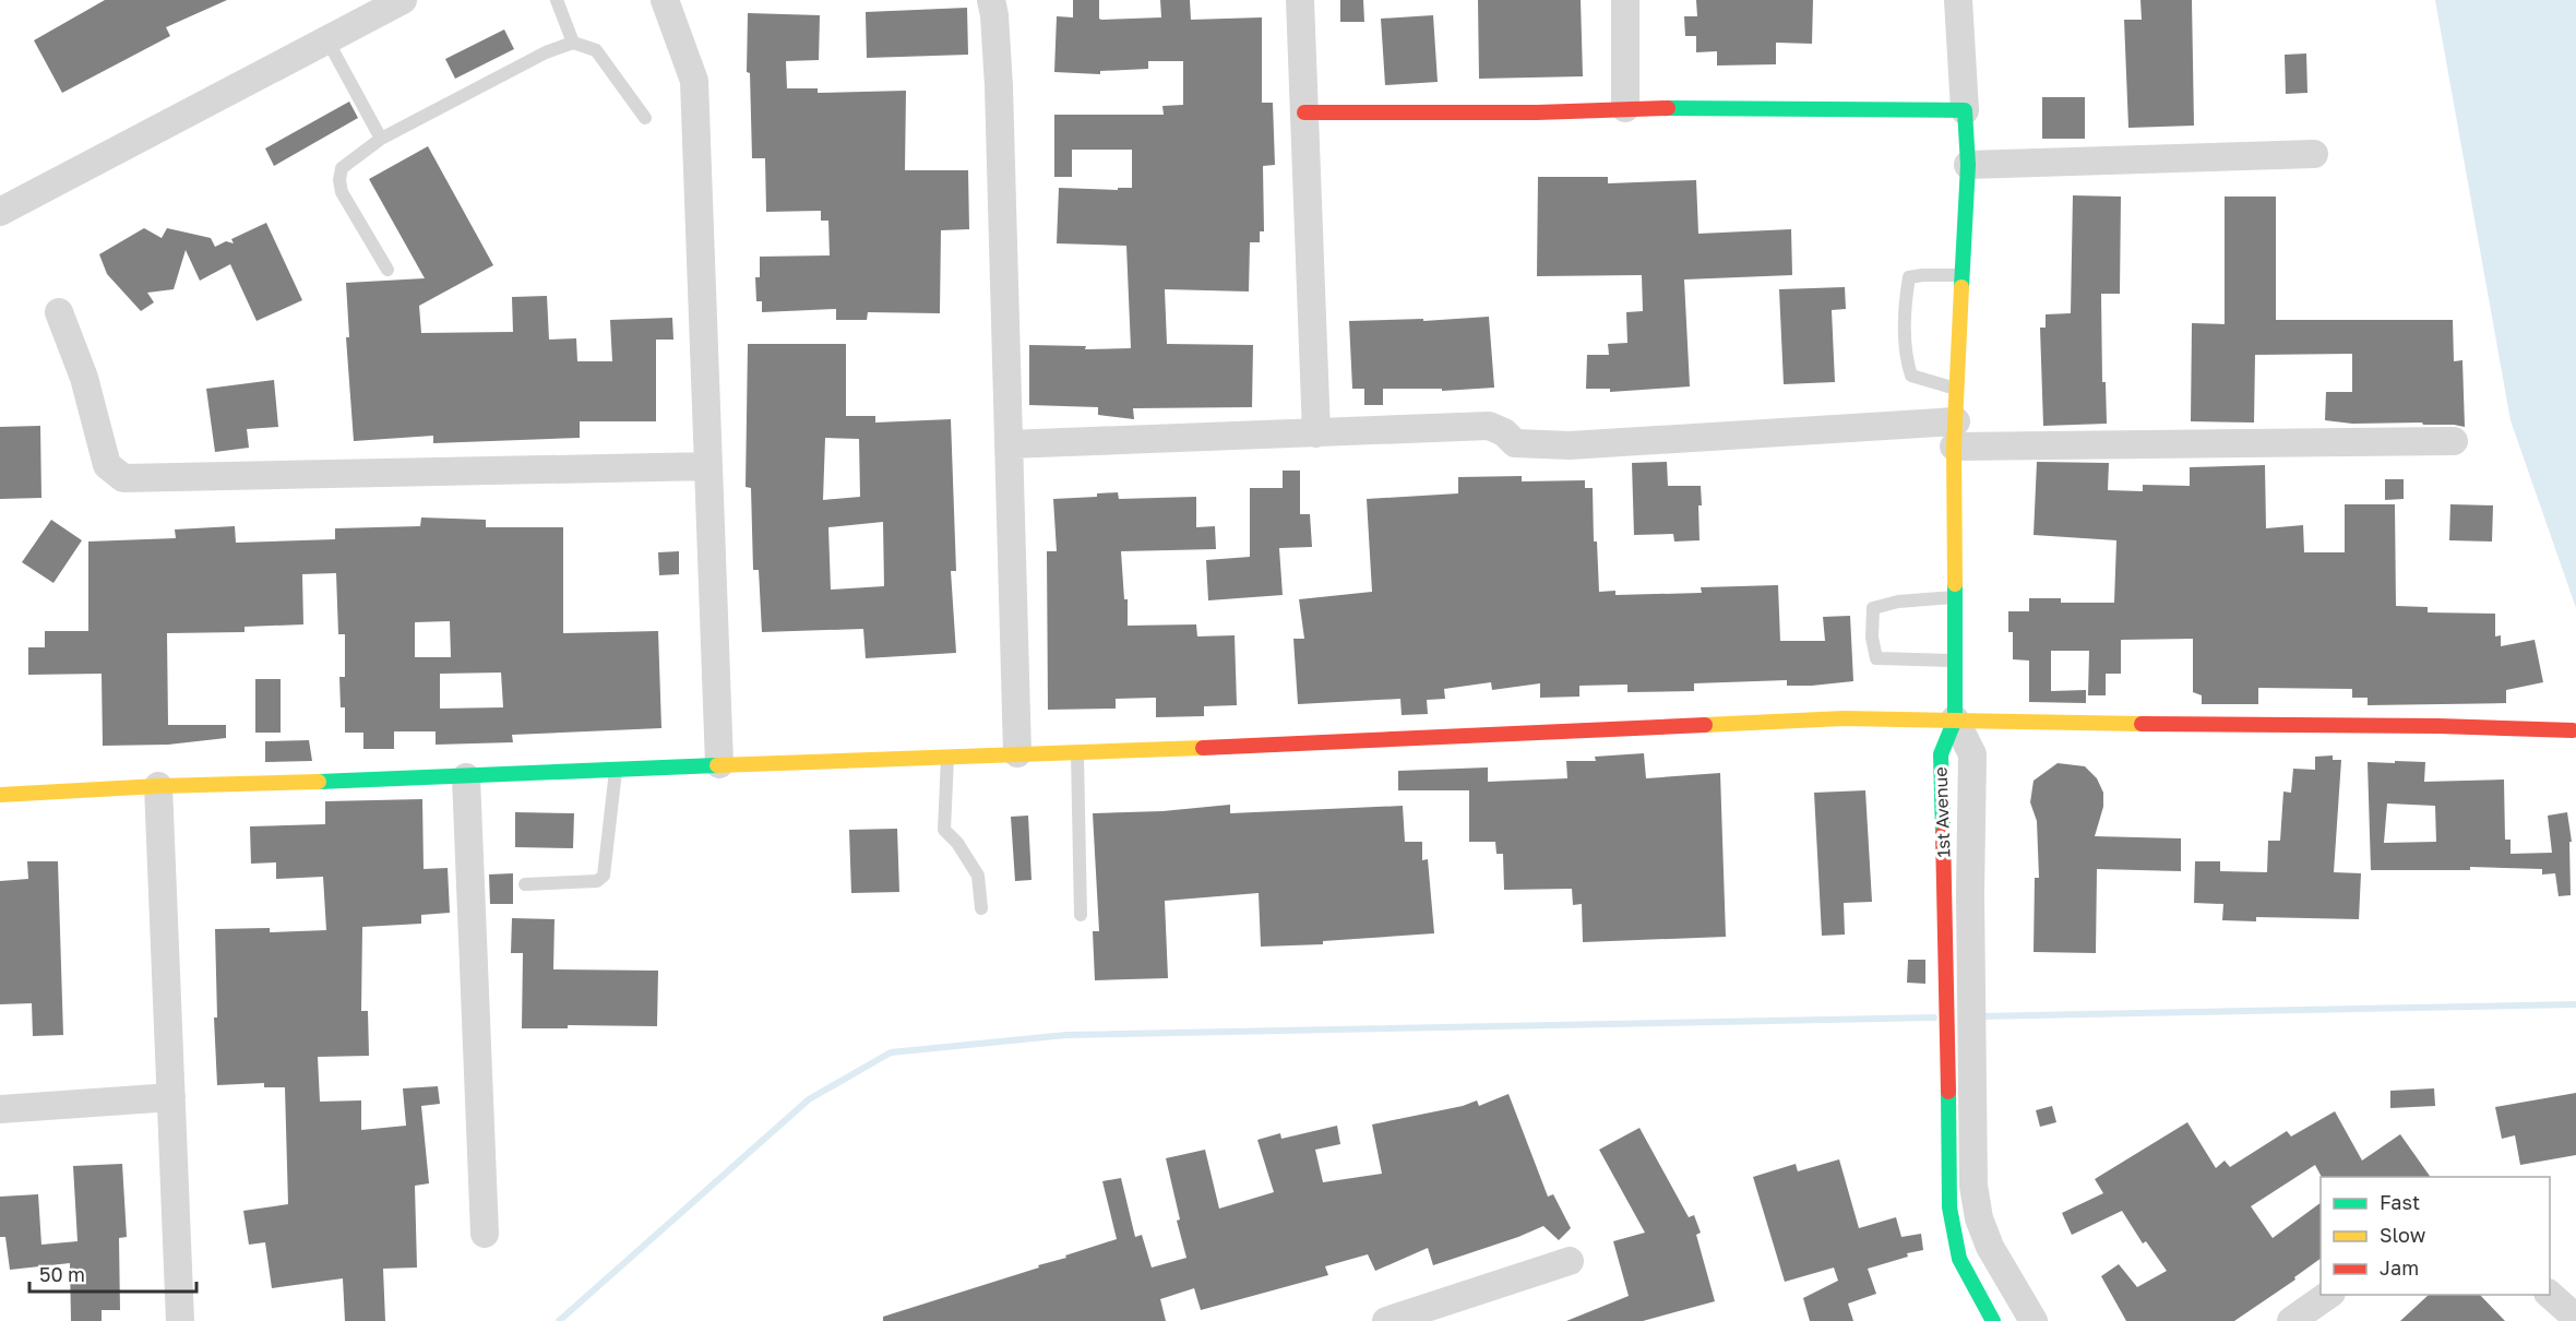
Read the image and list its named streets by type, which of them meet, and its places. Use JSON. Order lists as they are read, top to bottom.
{
  "streets": {
    "street": ["1st Avenue"]
  },
  "legend": ["Fast", "Slow", "Jam"],
  "scale_bar": "50 m"
}
